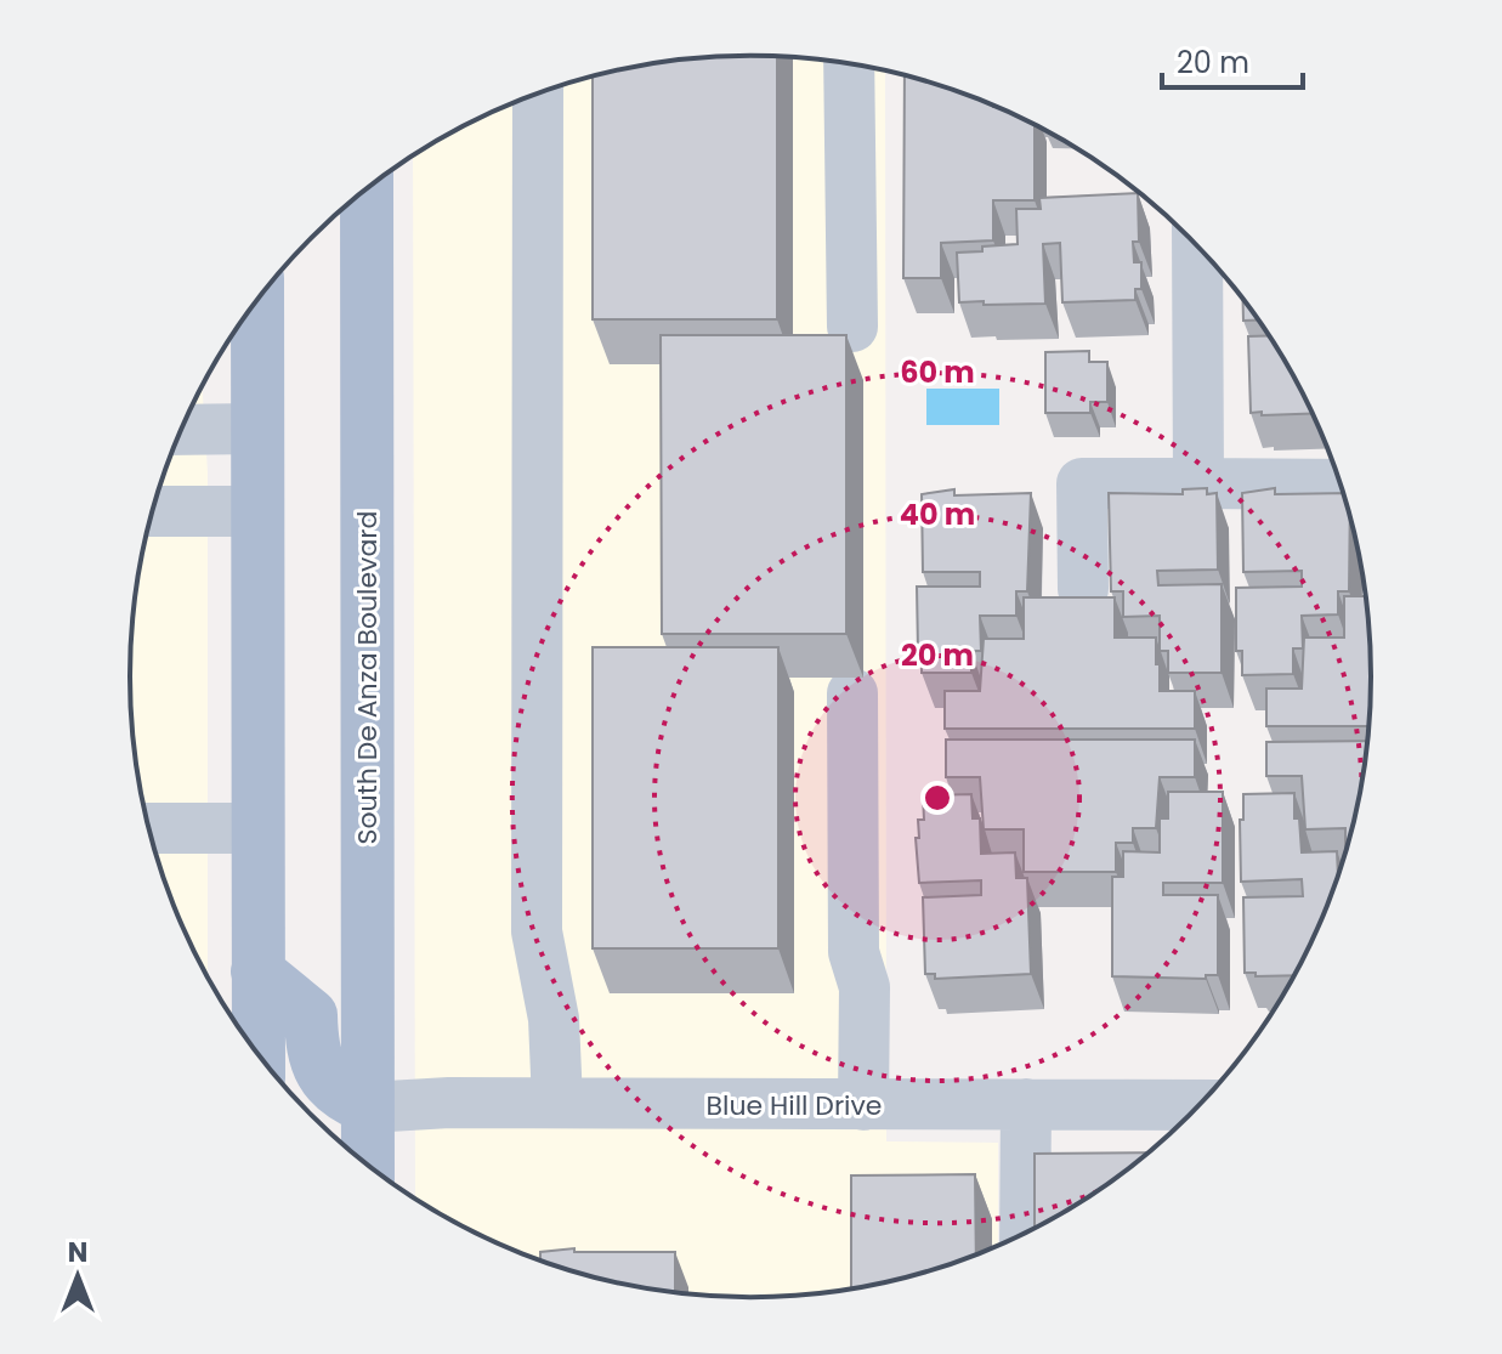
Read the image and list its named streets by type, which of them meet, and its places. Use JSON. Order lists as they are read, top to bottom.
{
  "streets": {
    "main road": ["South De Anza Boulevard"],
    "street": ["Blue Hill Drive"]
  },
  "crossings": [
    ["South De Anza Boulevard", "Blue Hill Drive"]
  ],
  "scale_bar": "20 m",
  "north": "top",
  "rings": ["60 m", "40 m", "20 m"]
}
